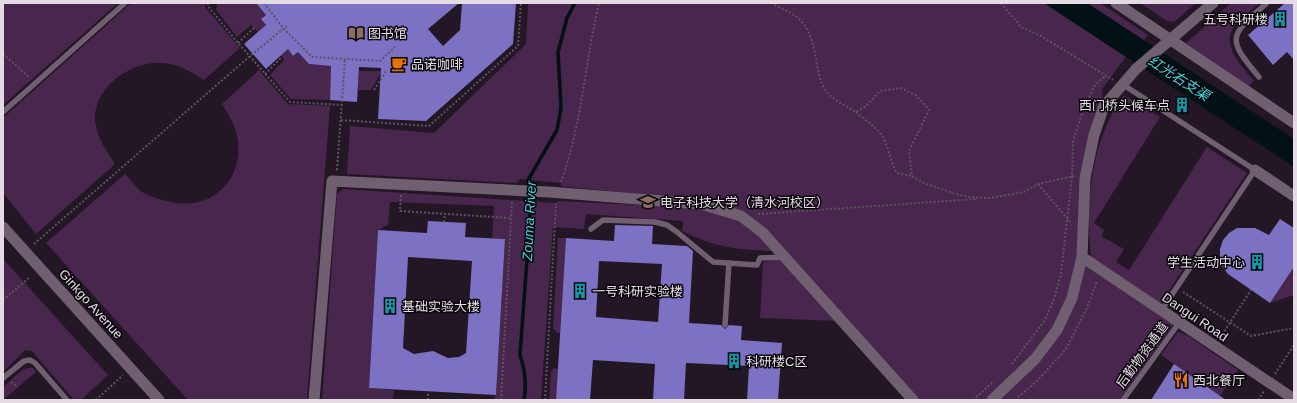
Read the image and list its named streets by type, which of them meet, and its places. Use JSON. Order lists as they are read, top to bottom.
{
  "streets": {
    "street": ["Ginkgo Avenue", "Dangui Road"],
    "lane": ["后勤物资通道"]
  },
  "crossings": [
    ["Dangui Road", "后勤物资通道"]
  ],
  "water": ["红光右支渠", "Zouma River"],
  "places": {
    "building": [
      "五号科研楼",
      "西门桥头候车点",
      "学生活动中心",
      "一号科研实验楼",
      "基础实验大楼",
      "科研楼C区"
    ],
    "library": ["图书馆"],
    "cafe": ["品诺咖啡"],
    "school or university": ["电子科技大学（清水河校区）"],
    "restaurant": ["西北餐厅"]
  }
}
